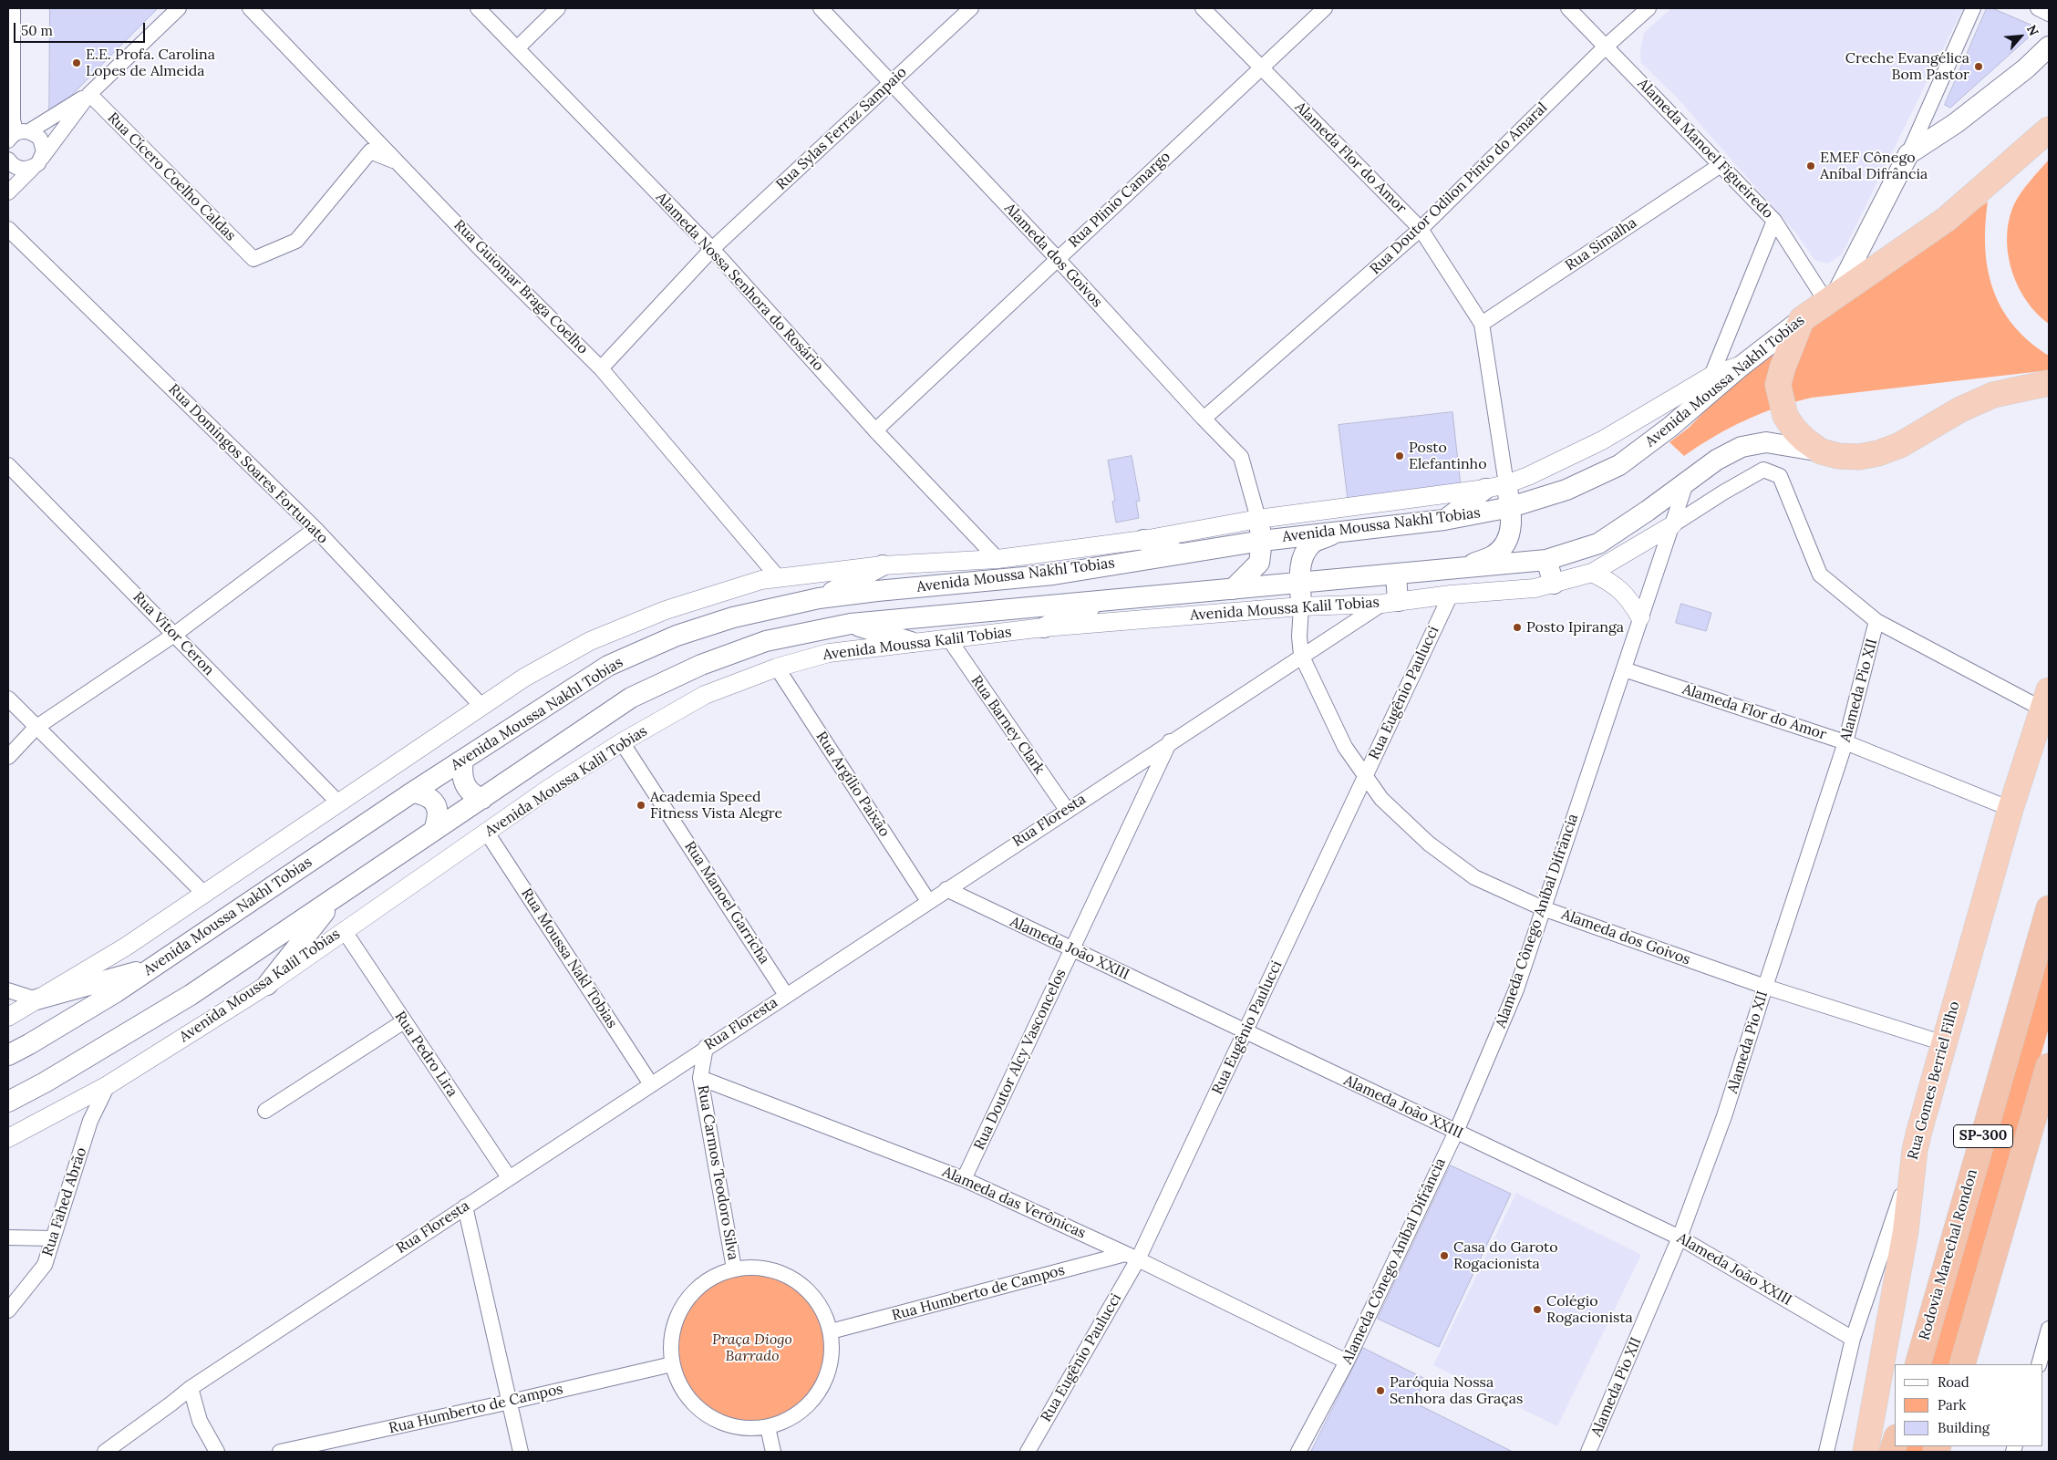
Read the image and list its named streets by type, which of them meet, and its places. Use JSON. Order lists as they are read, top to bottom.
{
  "streets": {
    "highway": [
      "Avenida Moussa Nakhl Tobias",
      "Rua Gomes Berriel Filho",
      "SP-300",
      "Rodovia Marechal Rondon"
    ],
    "street": [
      "Rua Sylas Ferraz Sampaio",
      "Alameda Manoel Figueiredo",
      "Alameda Flor do Amor",
      "Rua Cícero Coelho Caldas",
      "Rua Doutor Odilon Pinto do Amaral",
      "Rua Plinio Camargo",
      "Rua Simalha",
      "Alameda dos Goivos",
      "Alameda Nossa Senhora do Rosário",
      "Rua Guiomar Braga Coelho",
      "Rua Domingos Soares Fortunato",
      "Avenida Moussa Kalil Tobias",
      "Rua Vitor Ceron",
      "Alameda Pio XII",
      "Rua Eugênio Paulucci",
      "Rua Barney Clark",
      "Rua Argílio Paixão",
      "Rua Floresta",
      "Rua Manoel Garricha",
      "Alameda Cônego Aníbal Difrância",
      "Alameda João XXIII",
      "Rua Moussa Nakl Tobias",
      "Rua Pedro Lira",
      "Rua Doutor Alcy Vasconcelos",
      "Rua Carmos Teodoro Silva",
      "Rua Fahed Abrão",
      "Alameda das Verônicas",
      "Rua Humberto de Campos"
    ]
  },
  "crossings": [
    ["Rua Sylas Ferraz Sampaio", "Alameda dos Goivos"],
    ["Rua Sylas Ferraz Sampaio", "Alameda Nossa Senhora do Rosário"],
    ["Rua Sylas Ferraz Sampaio", "Rua Guiomar Braga Coelho"],
    ["Alameda Manoel Figueiredo", "Rua Doutor Odilon Pinto do Amaral"],
    ["Alameda Manoel Figueiredo", "Rua Simalha"],
    ["Alameda Manoel Figueiredo", "Avenida Moussa Nakhl Tobias"],
    ["Alameda Flor do Amor", "Rua Doutor Odilon Pinto do Amaral"],
    ["Alameda Flor do Amor", "Rua Plinio Camargo"],
    ["Alameda Flor do Amor", "Rua Simalha"],
    ["Alameda Flor do Amor", "Alameda Pio XII"],
    ["Alameda Flor do Amor", "Alameda Cônego Aníbal Difrância"],
    ["Alameda Flor do Amor", "Rua Gomes Berriel Filho"],
    ["Rua Cícero Coelho Caldas", "Rua Guiomar Braga Coelho"],
    ["Rua Doutor Odilon Pinto do Amaral", "Alameda dos Goivos"],
    ["Rua Plinio Camargo", "Alameda dos Goivos"],
    ["Rua Plinio Camargo", "Alameda Nossa Senhora do Rosário"],
    ["Alameda dos Goivos", "Avenida Moussa Kalil Tobias"],
    ["Alameda dos Goivos", "Alameda Pio XII"],
    ["Alameda dos Goivos", "Rua Eugênio Paulucci"],
    ["Alameda dos Goivos", "Rua Floresta"],
    ["Alameda dos Goivos", "Alameda Cônego Aníbal Difrância"],
    ["Alameda dos Goivos", "Rua Gomes Berriel Filho"],
    ["Avenida Moussa Nakhl Tobias", "Alameda Cônego Aníbal Difrância"],
    ["Avenida Moussa Kalil Tobias", "Rua Eugênio Paulucci"],
    ["Avenida Moussa Kalil Tobias", "Rua Barney Clark"],
    ["Avenida Moussa Kalil Tobias", "Rua Argílio Paixão"],
    ["Avenida Moussa Kalil Tobias", "Rua Floresta"],
    ["Avenida Moussa Kalil Tobias", "Rua Manoel Garricha"],
    ["Avenida Moussa Kalil Tobias", "Alameda Cônego Aníbal Difrância"],
    ["Avenida Moussa Kalil Tobias", "Rua Moussa Nakl Tobias"],
    ["Avenida Moussa Kalil Tobias", "Rua Pedro Lira"],
    ["Avenida Moussa Kalil Tobias", "Rua Fahed Abrão"],
    ["Alameda Pio XII", "Alameda João XXIII"],
    ["Rua Eugênio Paulucci", "Alameda João XXIII"],
    ["Rua Eugênio Paulucci", "Alameda das Verônicas"],
    ["Rua Eugênio Paulucci", "Rua Humberto de Campos"],
    ["Rua Barney Clark", "Rua Floresta"],
    ["Rua Argílio Paixão", "Rua Floresta"],
    ["Rua Floresta", "Rua Manoel Garricha"],
    ["Rua Floresta", "Alameda João XXIII"],
    ["Rua Floresta", "Rua Moussa Nakl Tobias"],
    ["Rua Floresta", "Rua Pedro Lira"],
    ["Rua Floresta", "Rua Doutor Alcy Vasconcelos"],
    ["Alameda Cônego Aníbal Difrância", "Alameda João XXIII"],
    ["Alameda Cônego Aníbal Difrância", "Alameda das Verônicas"],
    ["Alameda João XXIII", "Rua Doutor Alcy Vasconcelos"],
    ["Alameda João XXIII", "Rua Gomes Berriel Filho"],
    ["Rua Doutor Alcy Vasconcelos", "Alameda das Verônicas"],
    ["Rua Carmos Teodoro Silva", "Alameda das Verônicas"],
    ["Rua Carmos Teodoro Silva", "Rua Humberto de Campos"],
    ["Alameda das Verônicas", "Rua Humberto de Campos"]
  ],
  "parks": ["Praça Diogo Barrado"],
  "places": [
    "E.E. Profa. Carolina Lopes de Almeida",
    "Creche Evangélica Bom Pastor",
    "EMEF Cônego Aníbal Difrância",
    "Posto Elefantinho",
    "Posto Ipiranga",
    "Academia Speed Fitness Vista Alegre",
    "Casa do Garoto Rogacionista",
    "Colégio Rogacionista",
    "Paróquia Nossa Senhora das Graças"
  ],
  "legend": ["Road", "Park", "Building"],
  "scale_bar": "50 m",
  "north": "top right"
}
